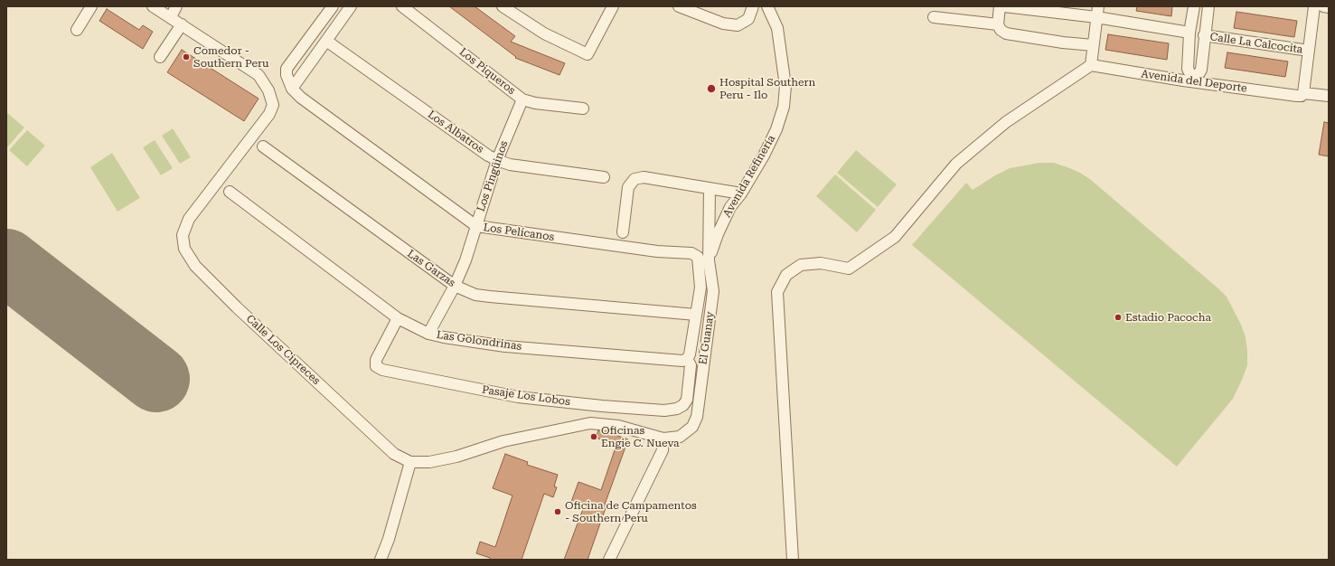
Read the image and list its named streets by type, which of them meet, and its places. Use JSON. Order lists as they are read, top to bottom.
{
  "streets": {
    "street": [
      "Calle La Calcocita",
      "Los Piqueros",
      "Avenida del Deporte",
      "Los Albatros",
      "Los Pingüinos",
      "Avenida Refinería",
      "Los Pelícanos",
      "Las Garzas",
      "El Guanay",
      "Las Golondrinas",
      "Calle Los Cipreces",
      "Pasaje Los Lobos"
    ]
  },
  "crossings": [
    ["Los Piqueros", "Los Pingüinos"],
    ["Los Albatros", "Los Pingüinos"],
    ["Los Pingüinos", "Los Pelícanos"],
    ["Los Pingüinos", "Las Garzas"],
    ["Los Pingüinos", "Las Golondrinas"],
    ["Avenida Refinería", "El Guanay"],
    ["Los Pelícanos", "Las Garzas"],
    ["Los Pelícanos", "Las Golondrinas"],
    ["Los Pelícanos", "Pasaje Los Lobos"],
    ["El Guanay", "Calle Los Cipreces"],
    ["Las Golondrinas", "Pasaje Los Lobos"]
  ],
  "places": [
    "Comedor - Southern Peru",
    "Hospital Southern Peru - Ilo",
    "Estadio Pacocha",
    "Oficinas Engie C. Nueva",
    "Oficina de Campamentos - Southern Peru"
  ]
}
